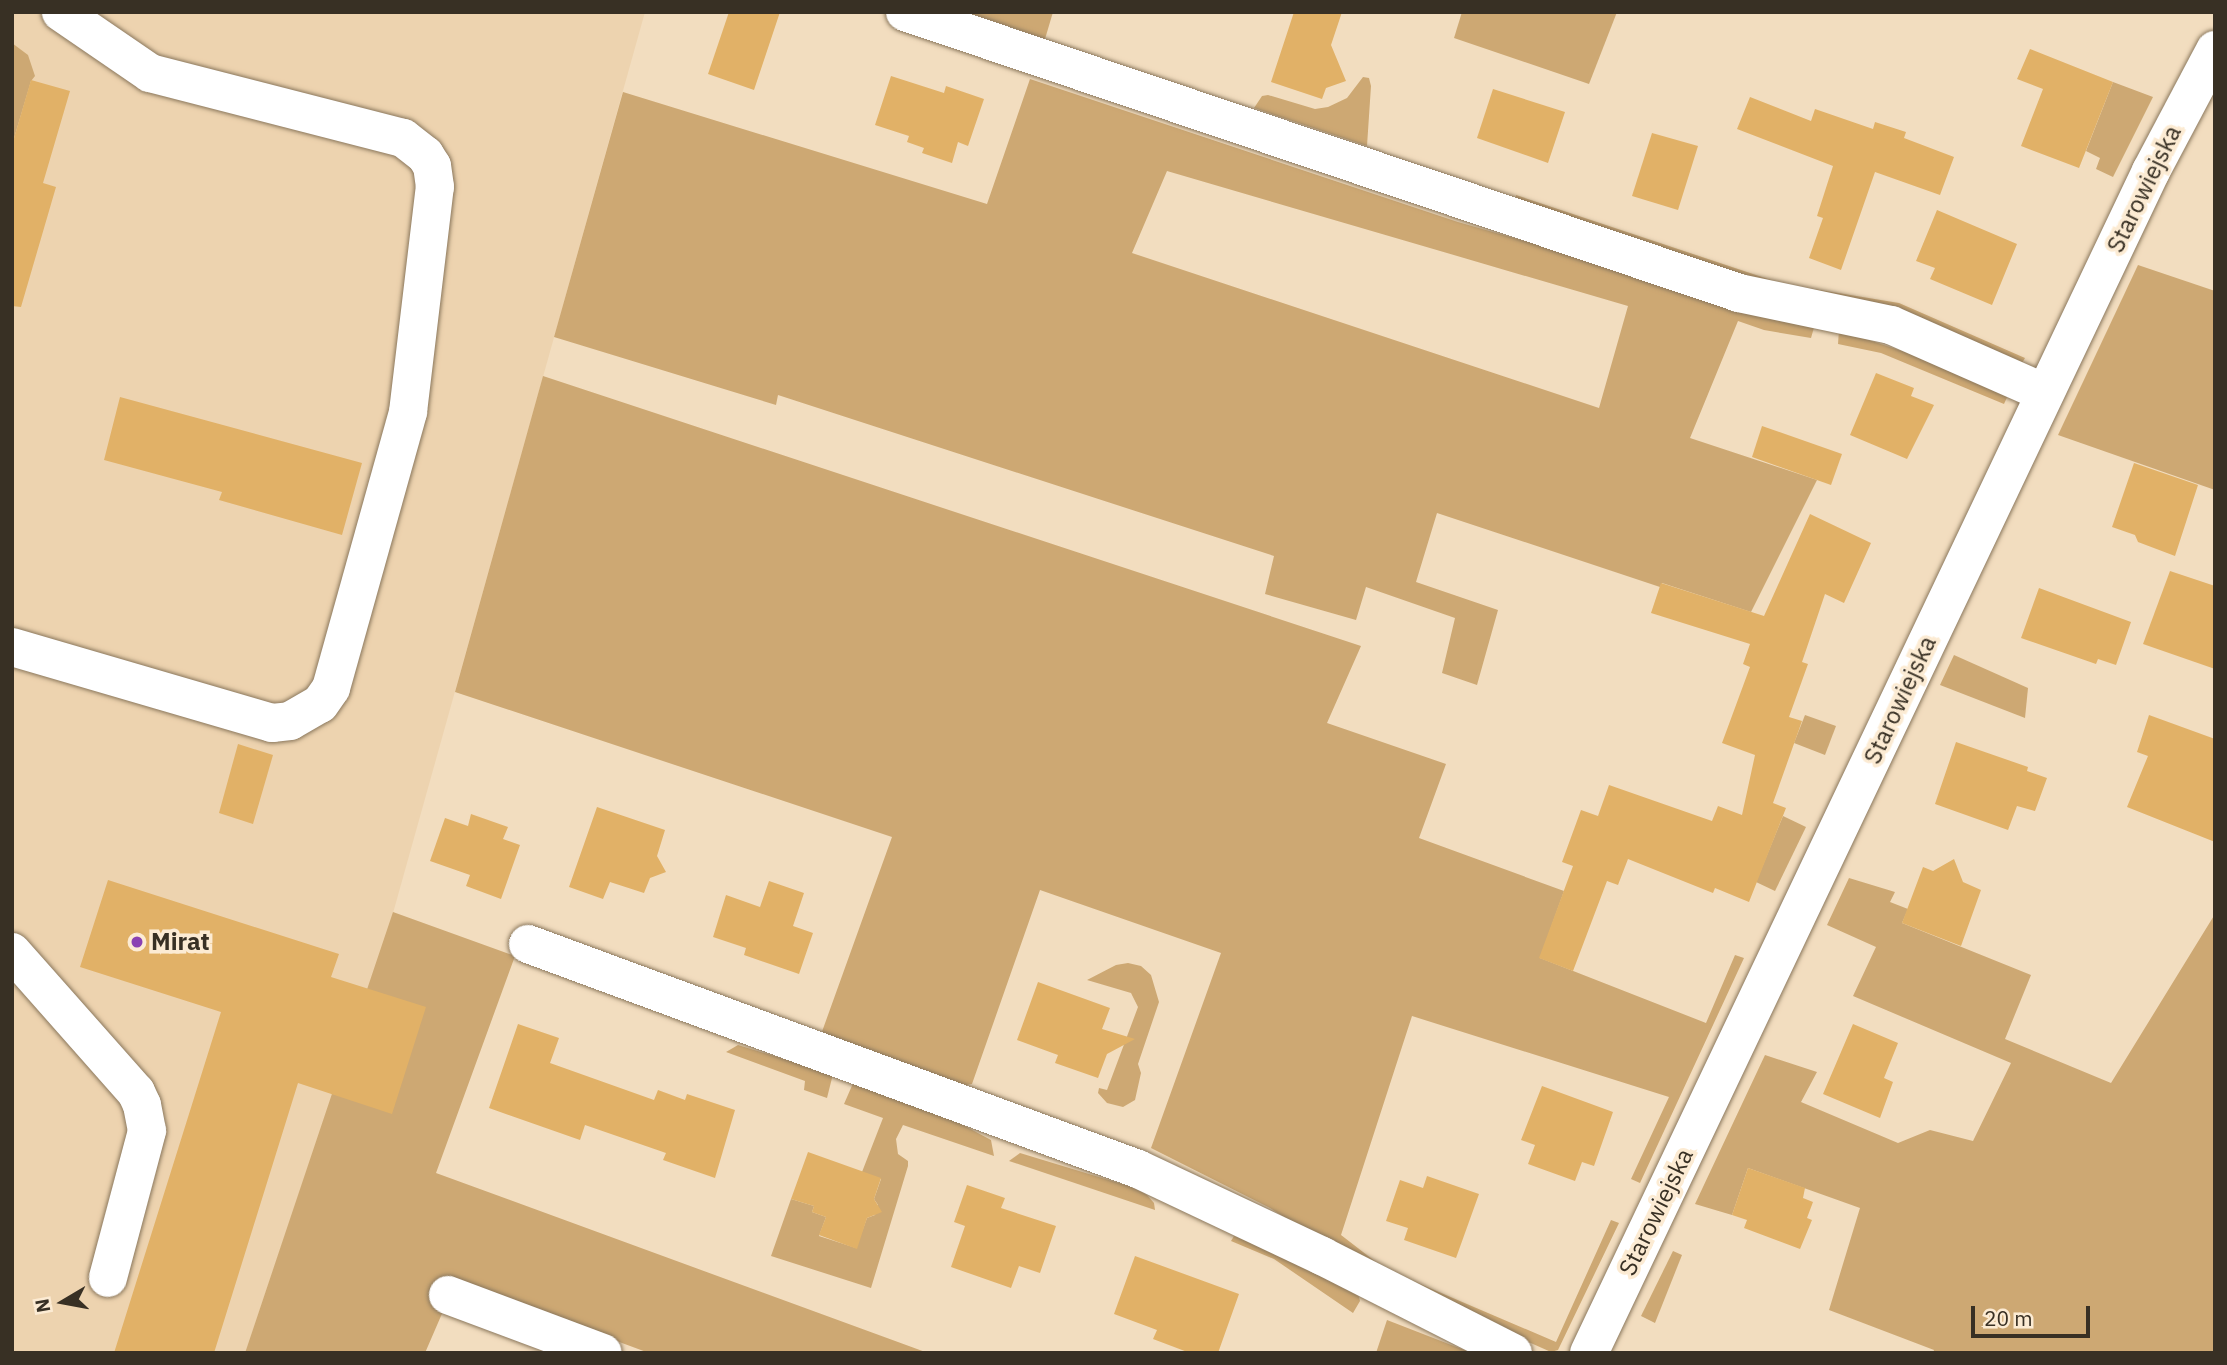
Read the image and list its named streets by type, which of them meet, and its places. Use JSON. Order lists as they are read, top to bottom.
{
  "streets": {
    "street": ["Starowiejska"]
  },
  "places": ["Mirat"],
  "scale_bar": "20 m",
  "north": "left"
}
